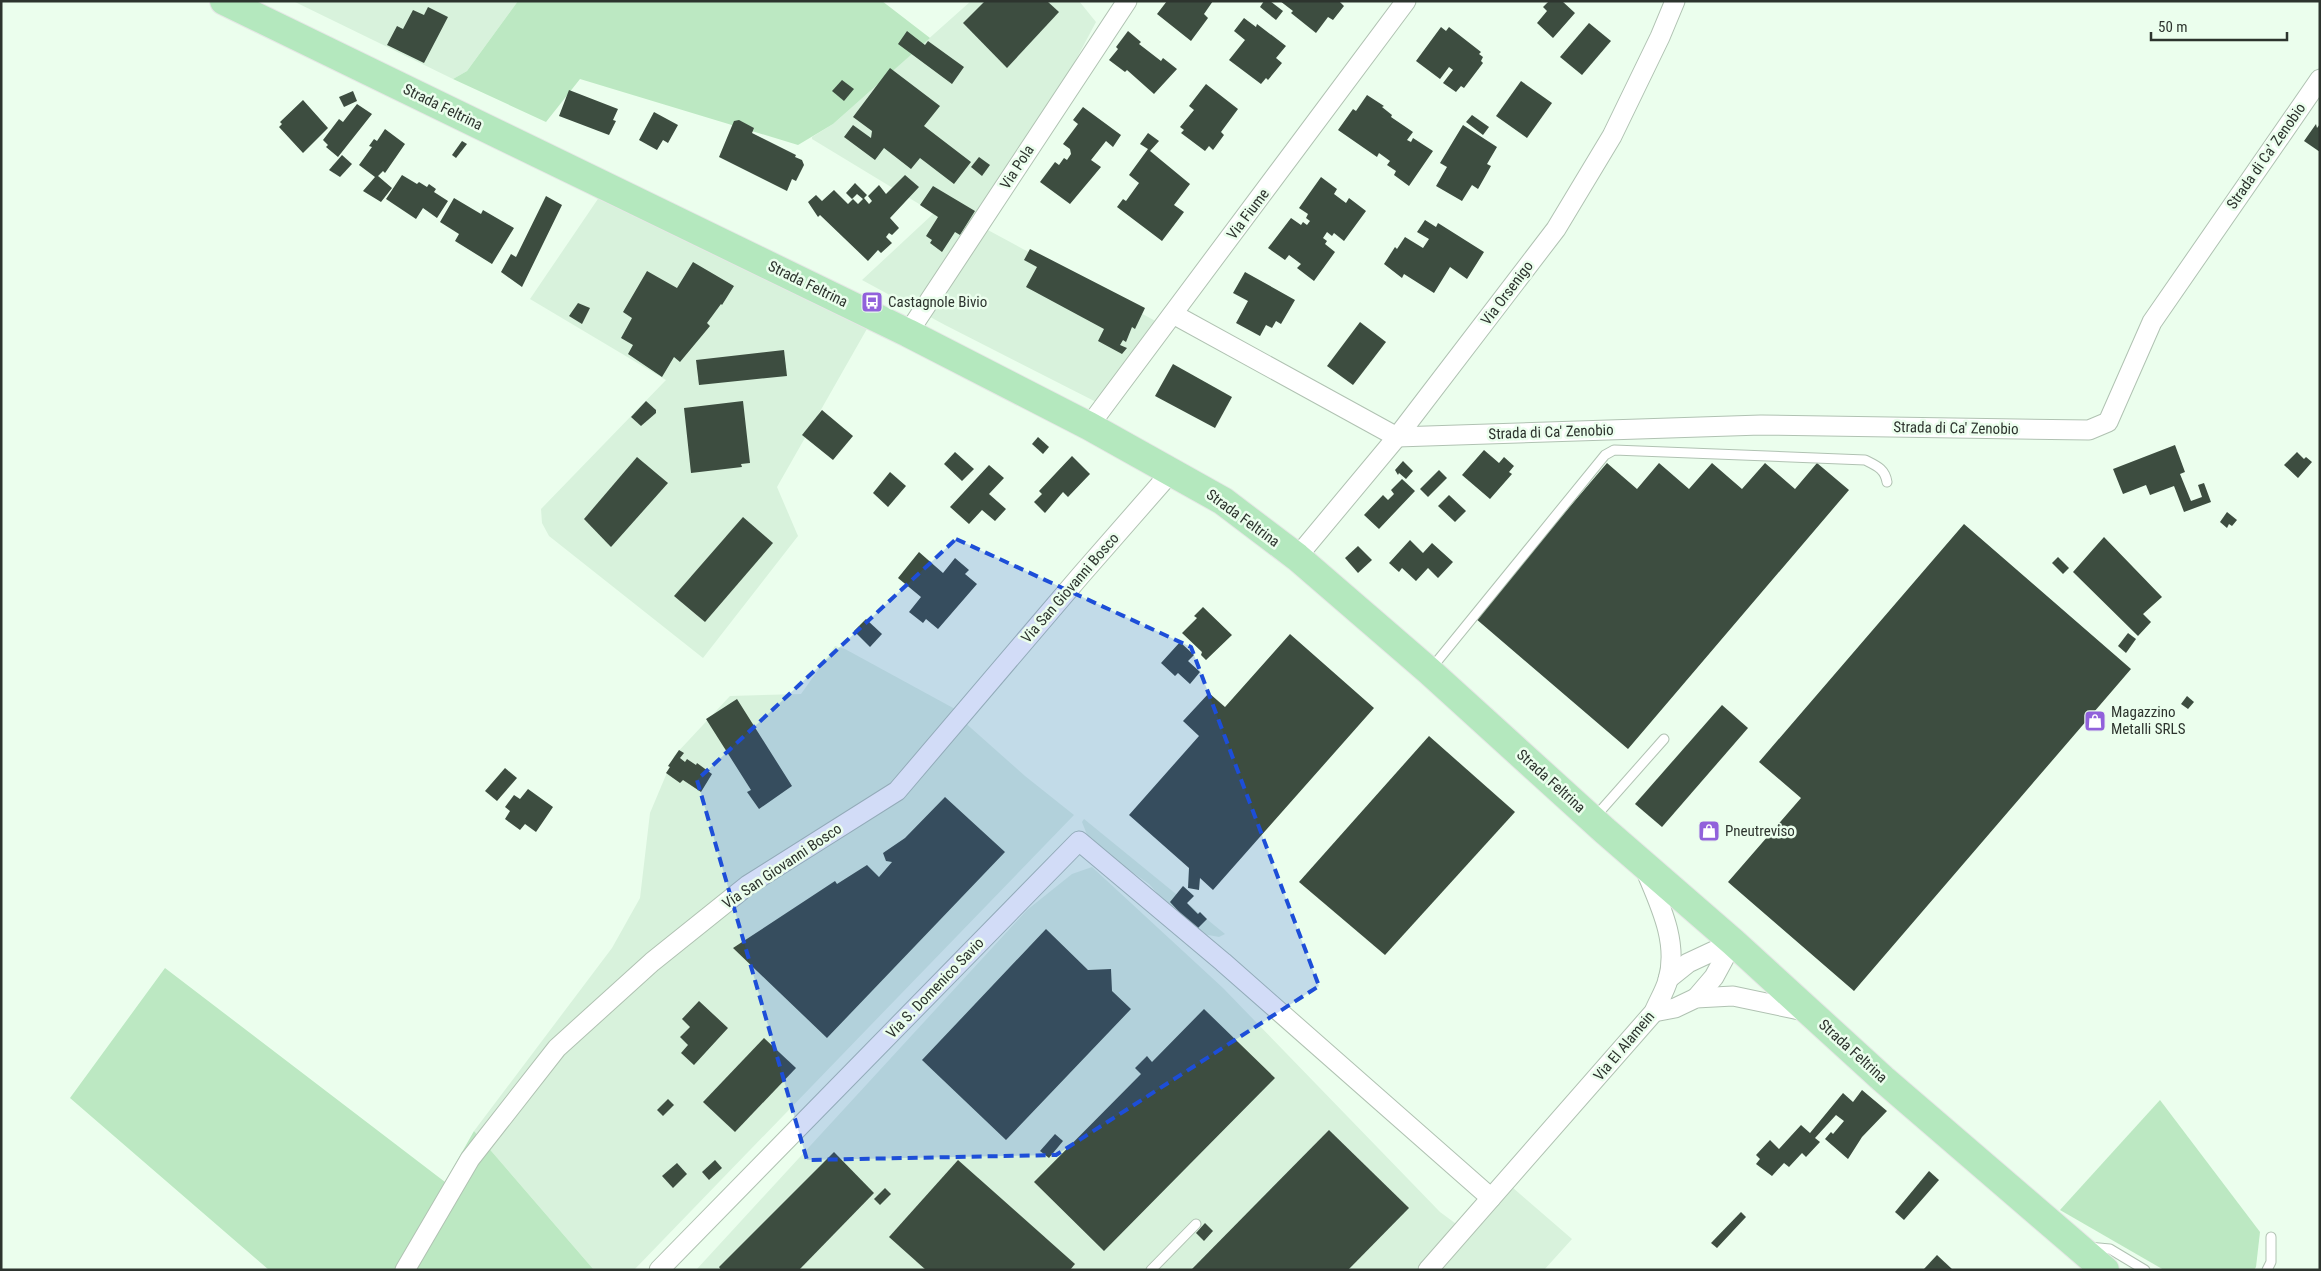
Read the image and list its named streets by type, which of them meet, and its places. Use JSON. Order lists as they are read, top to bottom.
{
  "streets": {
    "main road": ["Strada Feltrina"],
    "street": [
      "Strada di Ca' Zenobio",
      "Via Pola",
      "Via Fiume",
      "Via Orsenigo",
      "Via San Giovanni Bosco",
      "Via S. Domenico Savio",
      "Via El Alamein"
    ]
  },
  "crossings": [
    ["Strada Feltrina", "Via Pola"],
    ["Strada Feltrina", "Via Fiume"],
    ["Strada Feltrina", "Via Orsenigo"],
    ["Strada Feltrina", "Via San Giovanni Bosco"],
    ["Strada Feltrina", "Via El Alamein"],
    ["Strada di Ca' Zenobio", "Via Orsenigo"],
    ["Via S. Domenico Savio", "Via El Alamein"]
  ],
  "places": {
    "bus stop": ["Castagnole Bivio"],
    "shop": ["Magazzino Metalli SRLS", "Pneutreviso"]
  },
  "scale_bar": "50 m"
}
